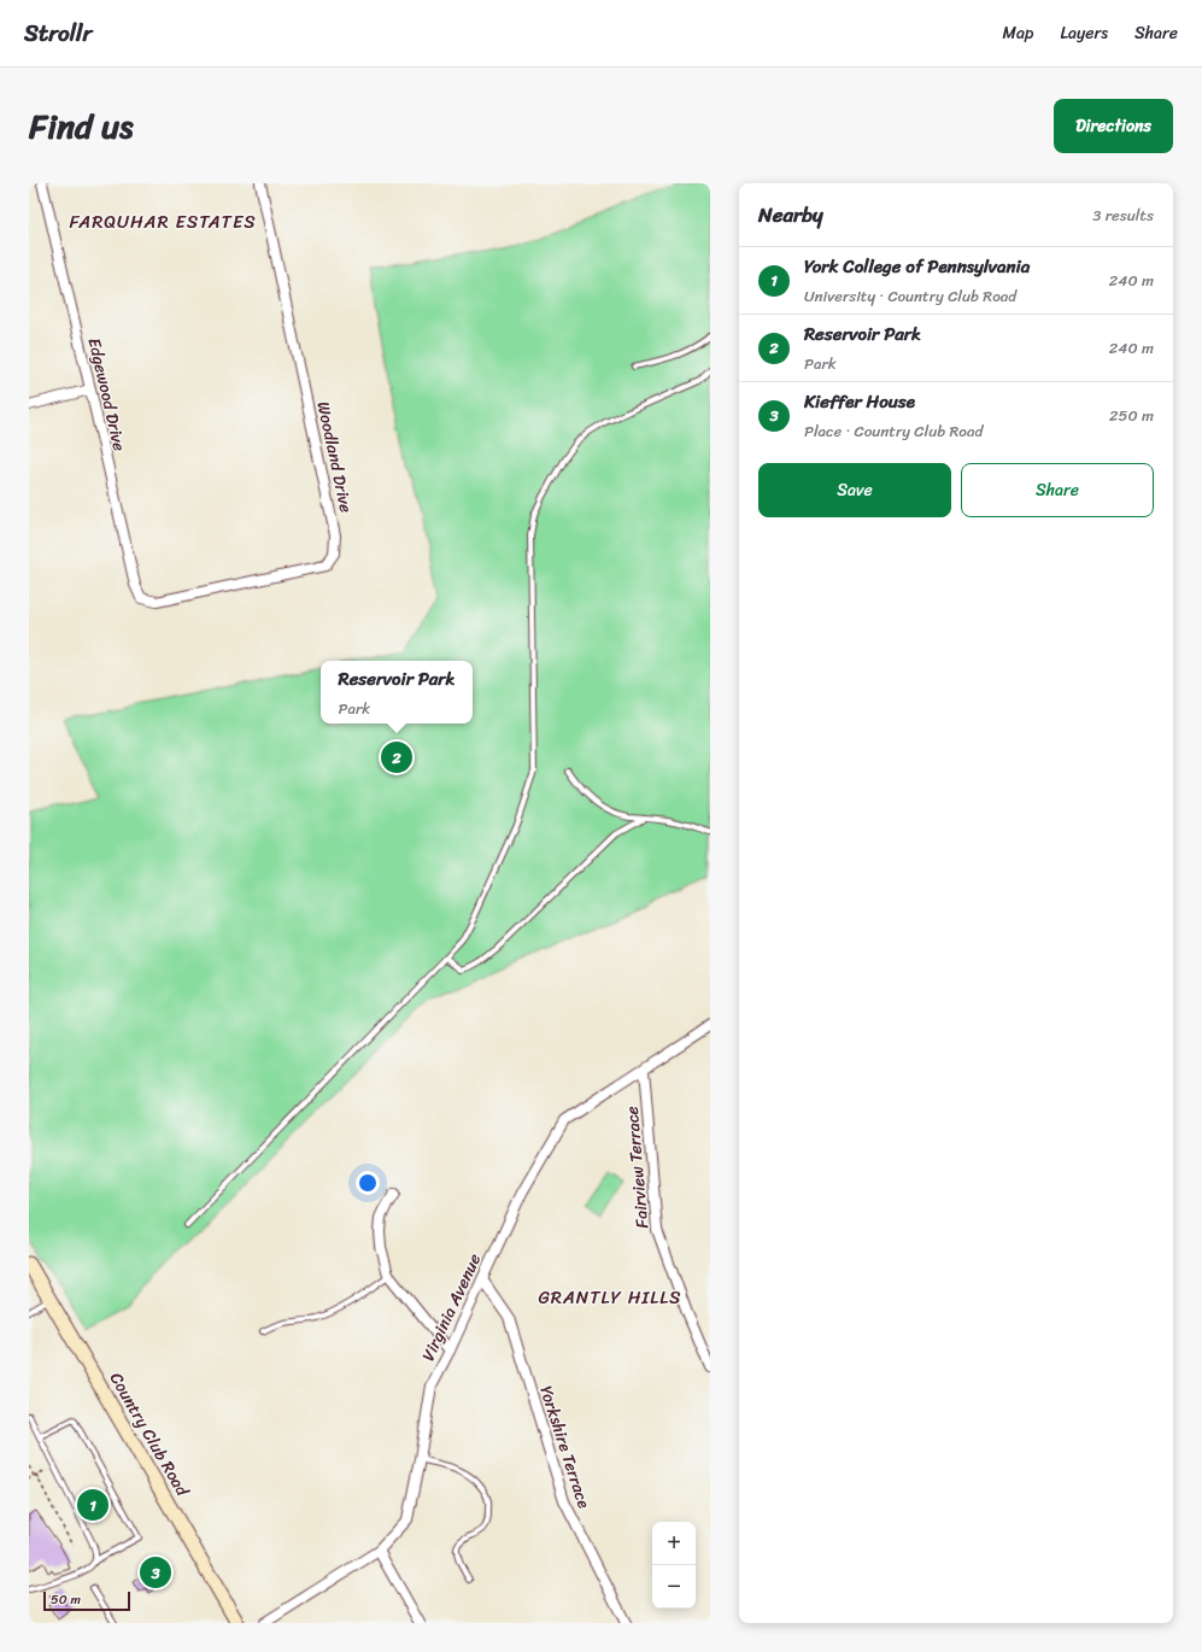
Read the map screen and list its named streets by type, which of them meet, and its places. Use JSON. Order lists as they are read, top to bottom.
{
  "streets": {
    "main road": ["Country Club Road"],
    "street": [
      "Edgewood Drive",
      "Woodland Drive",
      "Fairview Terrace",
      "Virginia Avenue",
      "Yorkshire Terrace"
    ]
  },
  "crossings": [
    ["Edgewood Drive", "Woodland Drive"],
    ["Fairview Terrace", "Virginia Avenue"],
    ["Virginia Avenue", "Yorkshire Terrace"]
  ],
  "districts": ["FARQUHAR ESTATES", "GRANTLY HILLS"],
  "scale_bar": "50 m",
  "page": {
    "header": "Strollr",
    "nav": ["Map", "Layers", "Share"],
    "title": "Find us",
    "buttons": [
      "Directions",
      ["Save", "Share"]
    ],
    "heading": ["Nearby", "3 results"],
    "list": [
      {
        "mark": "1",
        "name": "York College of Pennsylvania",
        "note": "University · Country Club Road",
        "value": "240 m"
      },
      {
        "mark": "2",
        "name": "Reservoir Park",
        "note": "Park",
        "value": "240 m"
      },
      {
        "mark": "3",
        "name": "Kieffer House",
        "note": "Place · Country Club Road",
        "value": "250 m"
      }
    ],
    "popup": ["Reservoir Park", "Park"],
    "pins": ["2", "1", "3"],
    "map_buttons": ["+", "−"],
    "scale": "50 m"
  }
}
